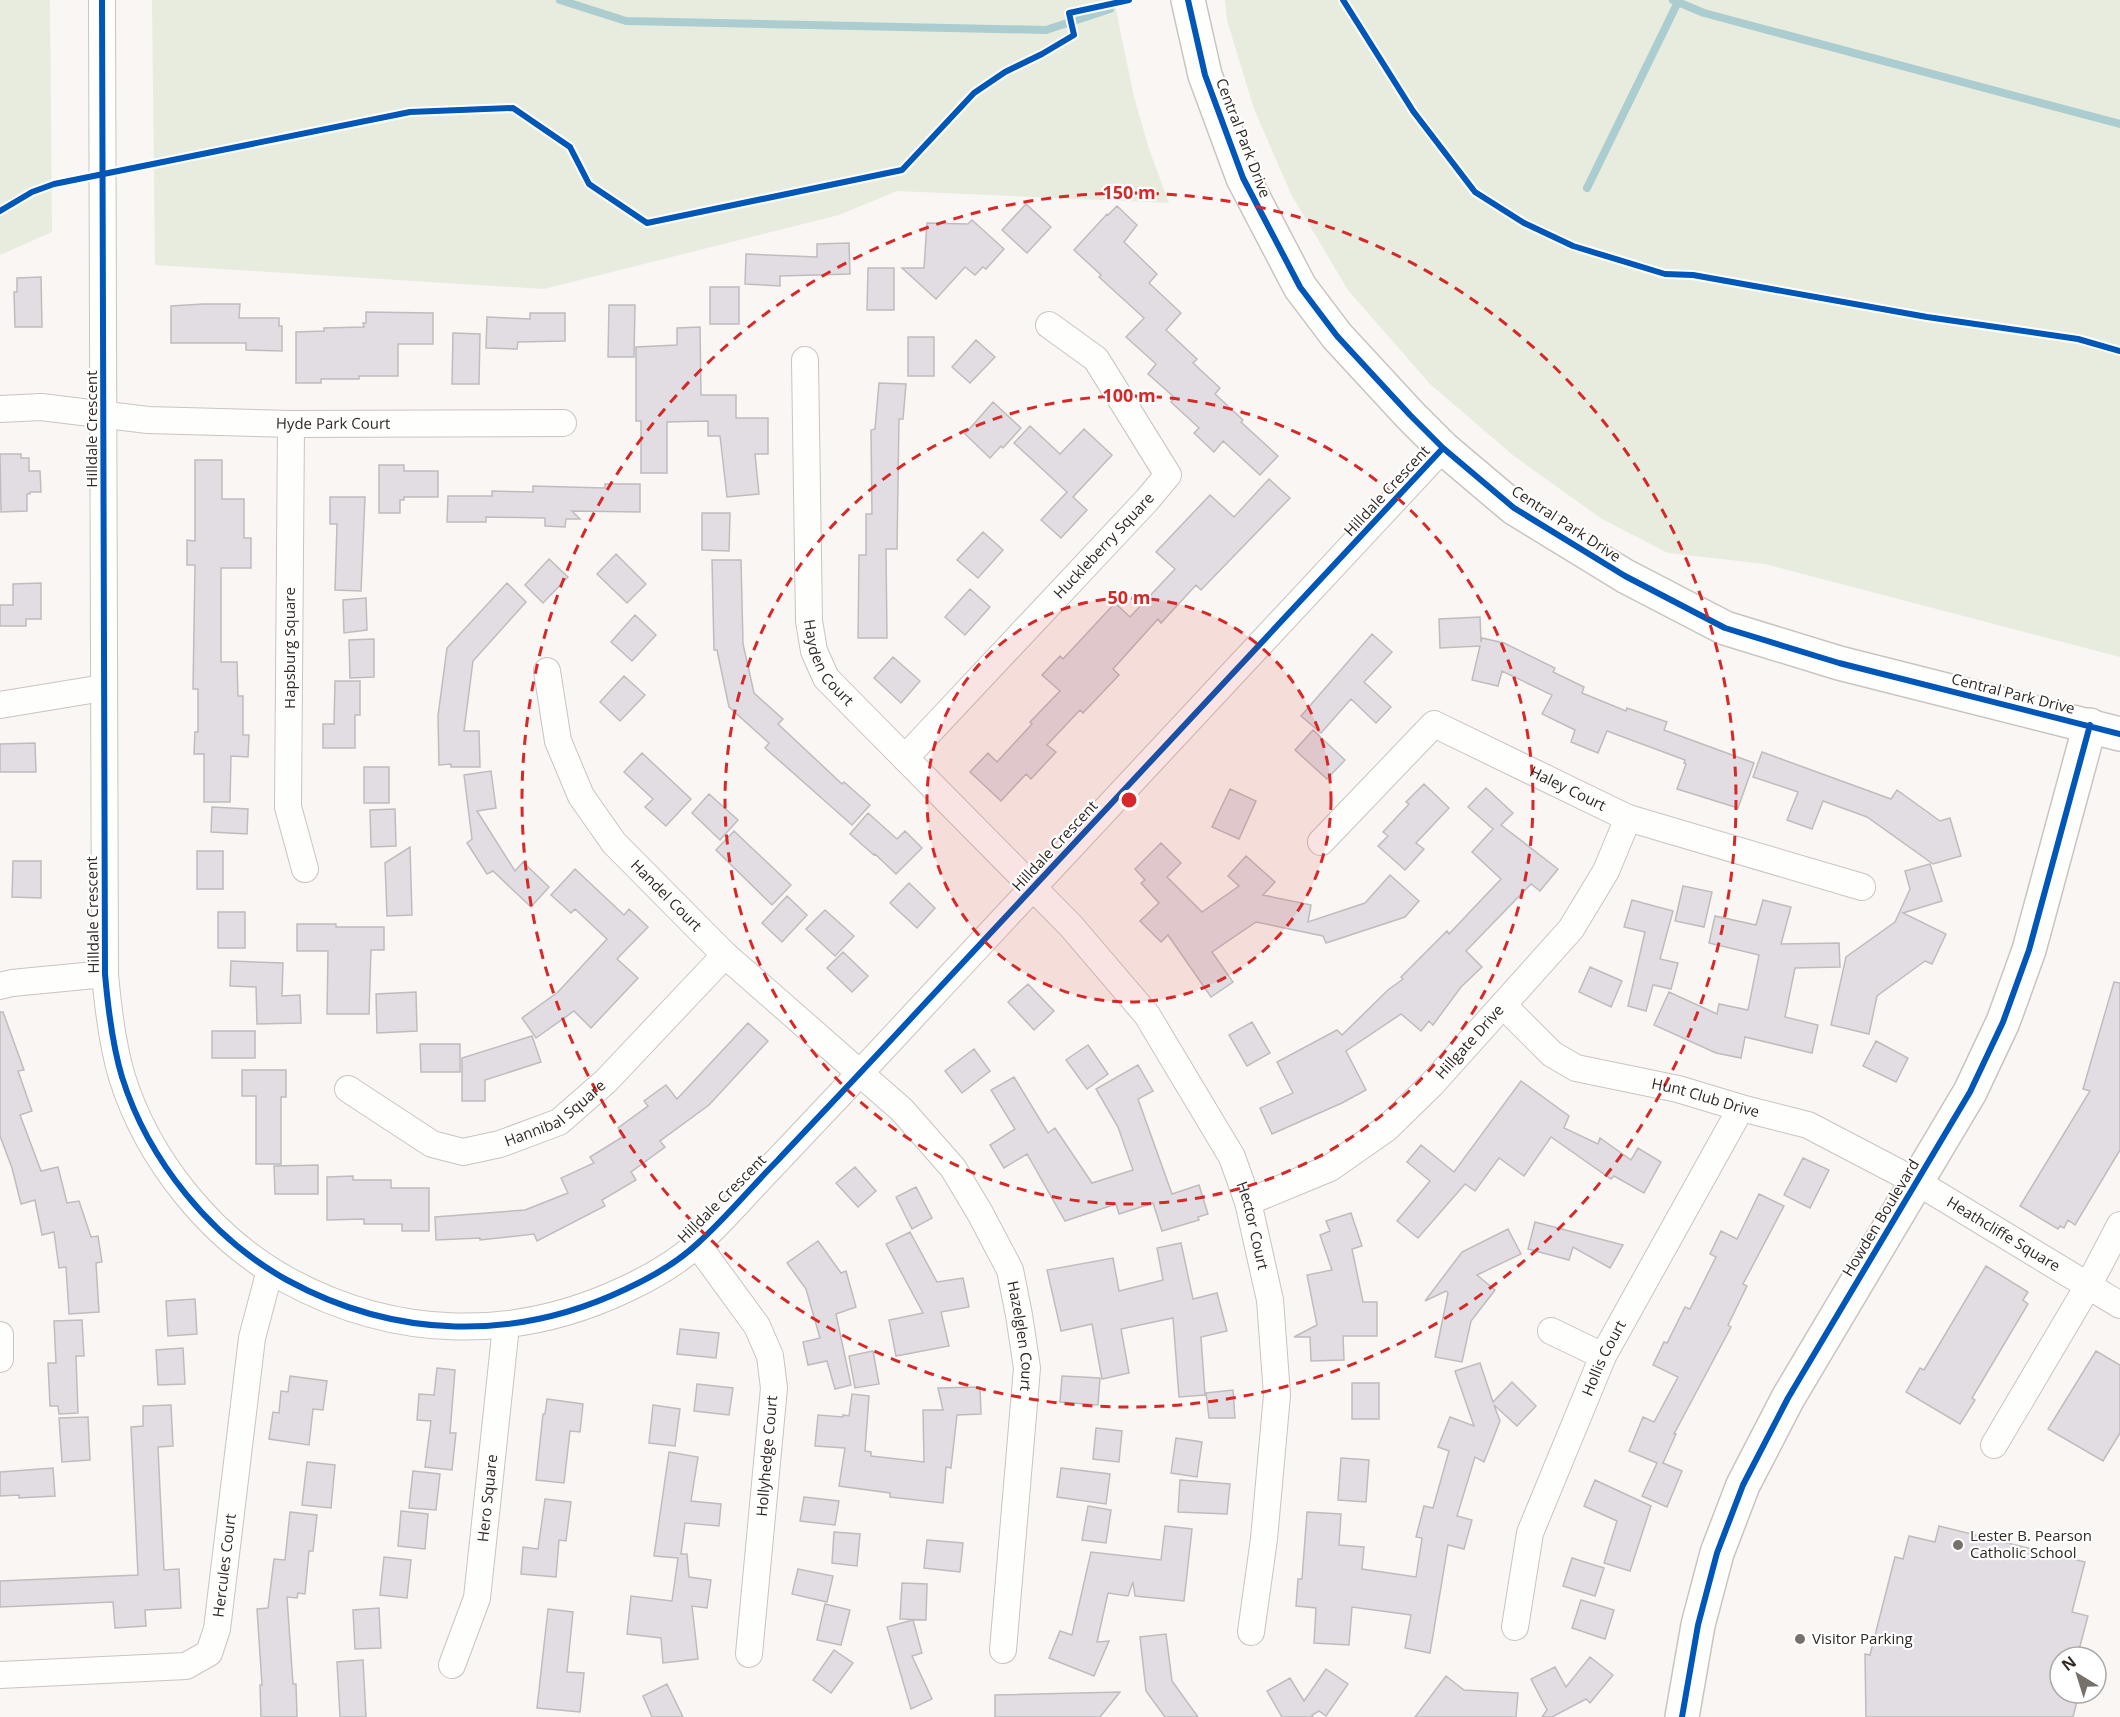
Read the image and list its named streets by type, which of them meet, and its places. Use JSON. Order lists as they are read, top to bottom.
{
  "streets": {
    "street": [
      "Central Park Drive",
      "Hyde Park Court",
      "Hilldale Crescent",
      "Huckleberry Square",
      "Hapsburg Square",
      "Hayden Court",
      "Haley Court",
      "Handel Court",
      "Hillgate Drive",
      "Hunt Club Drive",
      "Hannibal Square",
      "Howden Boulevard",
      "Hector Court",
      "Heathcliffe Square",
      "Hazelglen Court",
      "Hollis Court",
      "Hollyhedge Court",
      "Hero Square",
      "Hercules Court"
    ]
  },
  "crossings": [
    ["Central Park Drive", "Hilldale Crescent"],
    ["Central Park Drive", "Howden Boulevard"],
    ["Hyde Park Court", "Hilldale Crescent"],
    ["Hyde Park Court", "Hapsburg Square"],
    ["Hilldale Crescent", "Hayden Court"],
    ["Hilldale Crescent", "Handel Court"],
    ["Hilldale Crescent", "Hector Court"],
    ["Hilldale Crescent", "Hazelglen Court"],
    ["Hilldale Crescent", "Hollyhedge Court"],
    ["Hilldale Crescent", "Hero Square"],
    ["Hilldale Crescent", "Hercules Court"],
    ["Huckleberry Square", "Hayden Court"],
    ["Hayden Court", "Hector Court"],
    ["Haley Court", "Hillgate Drive"],
    ["Handel Court", "Hannibal Square"],
    ["Handel Court", "Hazelglen Court"],
    ["Hillgate Drive", "Hunt Club Drive"],
    ["Hillgate Drive", "Hector Court"],
    ["Hunt Club Drive", "Howden Boulevard"],
    ["Hunt Club Drive", "Heathcliffe Square"],
    ["Hunt Club Drive", "Hollis Court"],
    ["Howden Boulevard", "Heathcliffe Square"]
  ],
  "places": ["Lester B. Pearson Catholic School", "Visitor Parking"],
  "north": "top left",
  "rings": ["150 m", "100 m", "50 m"]
}
